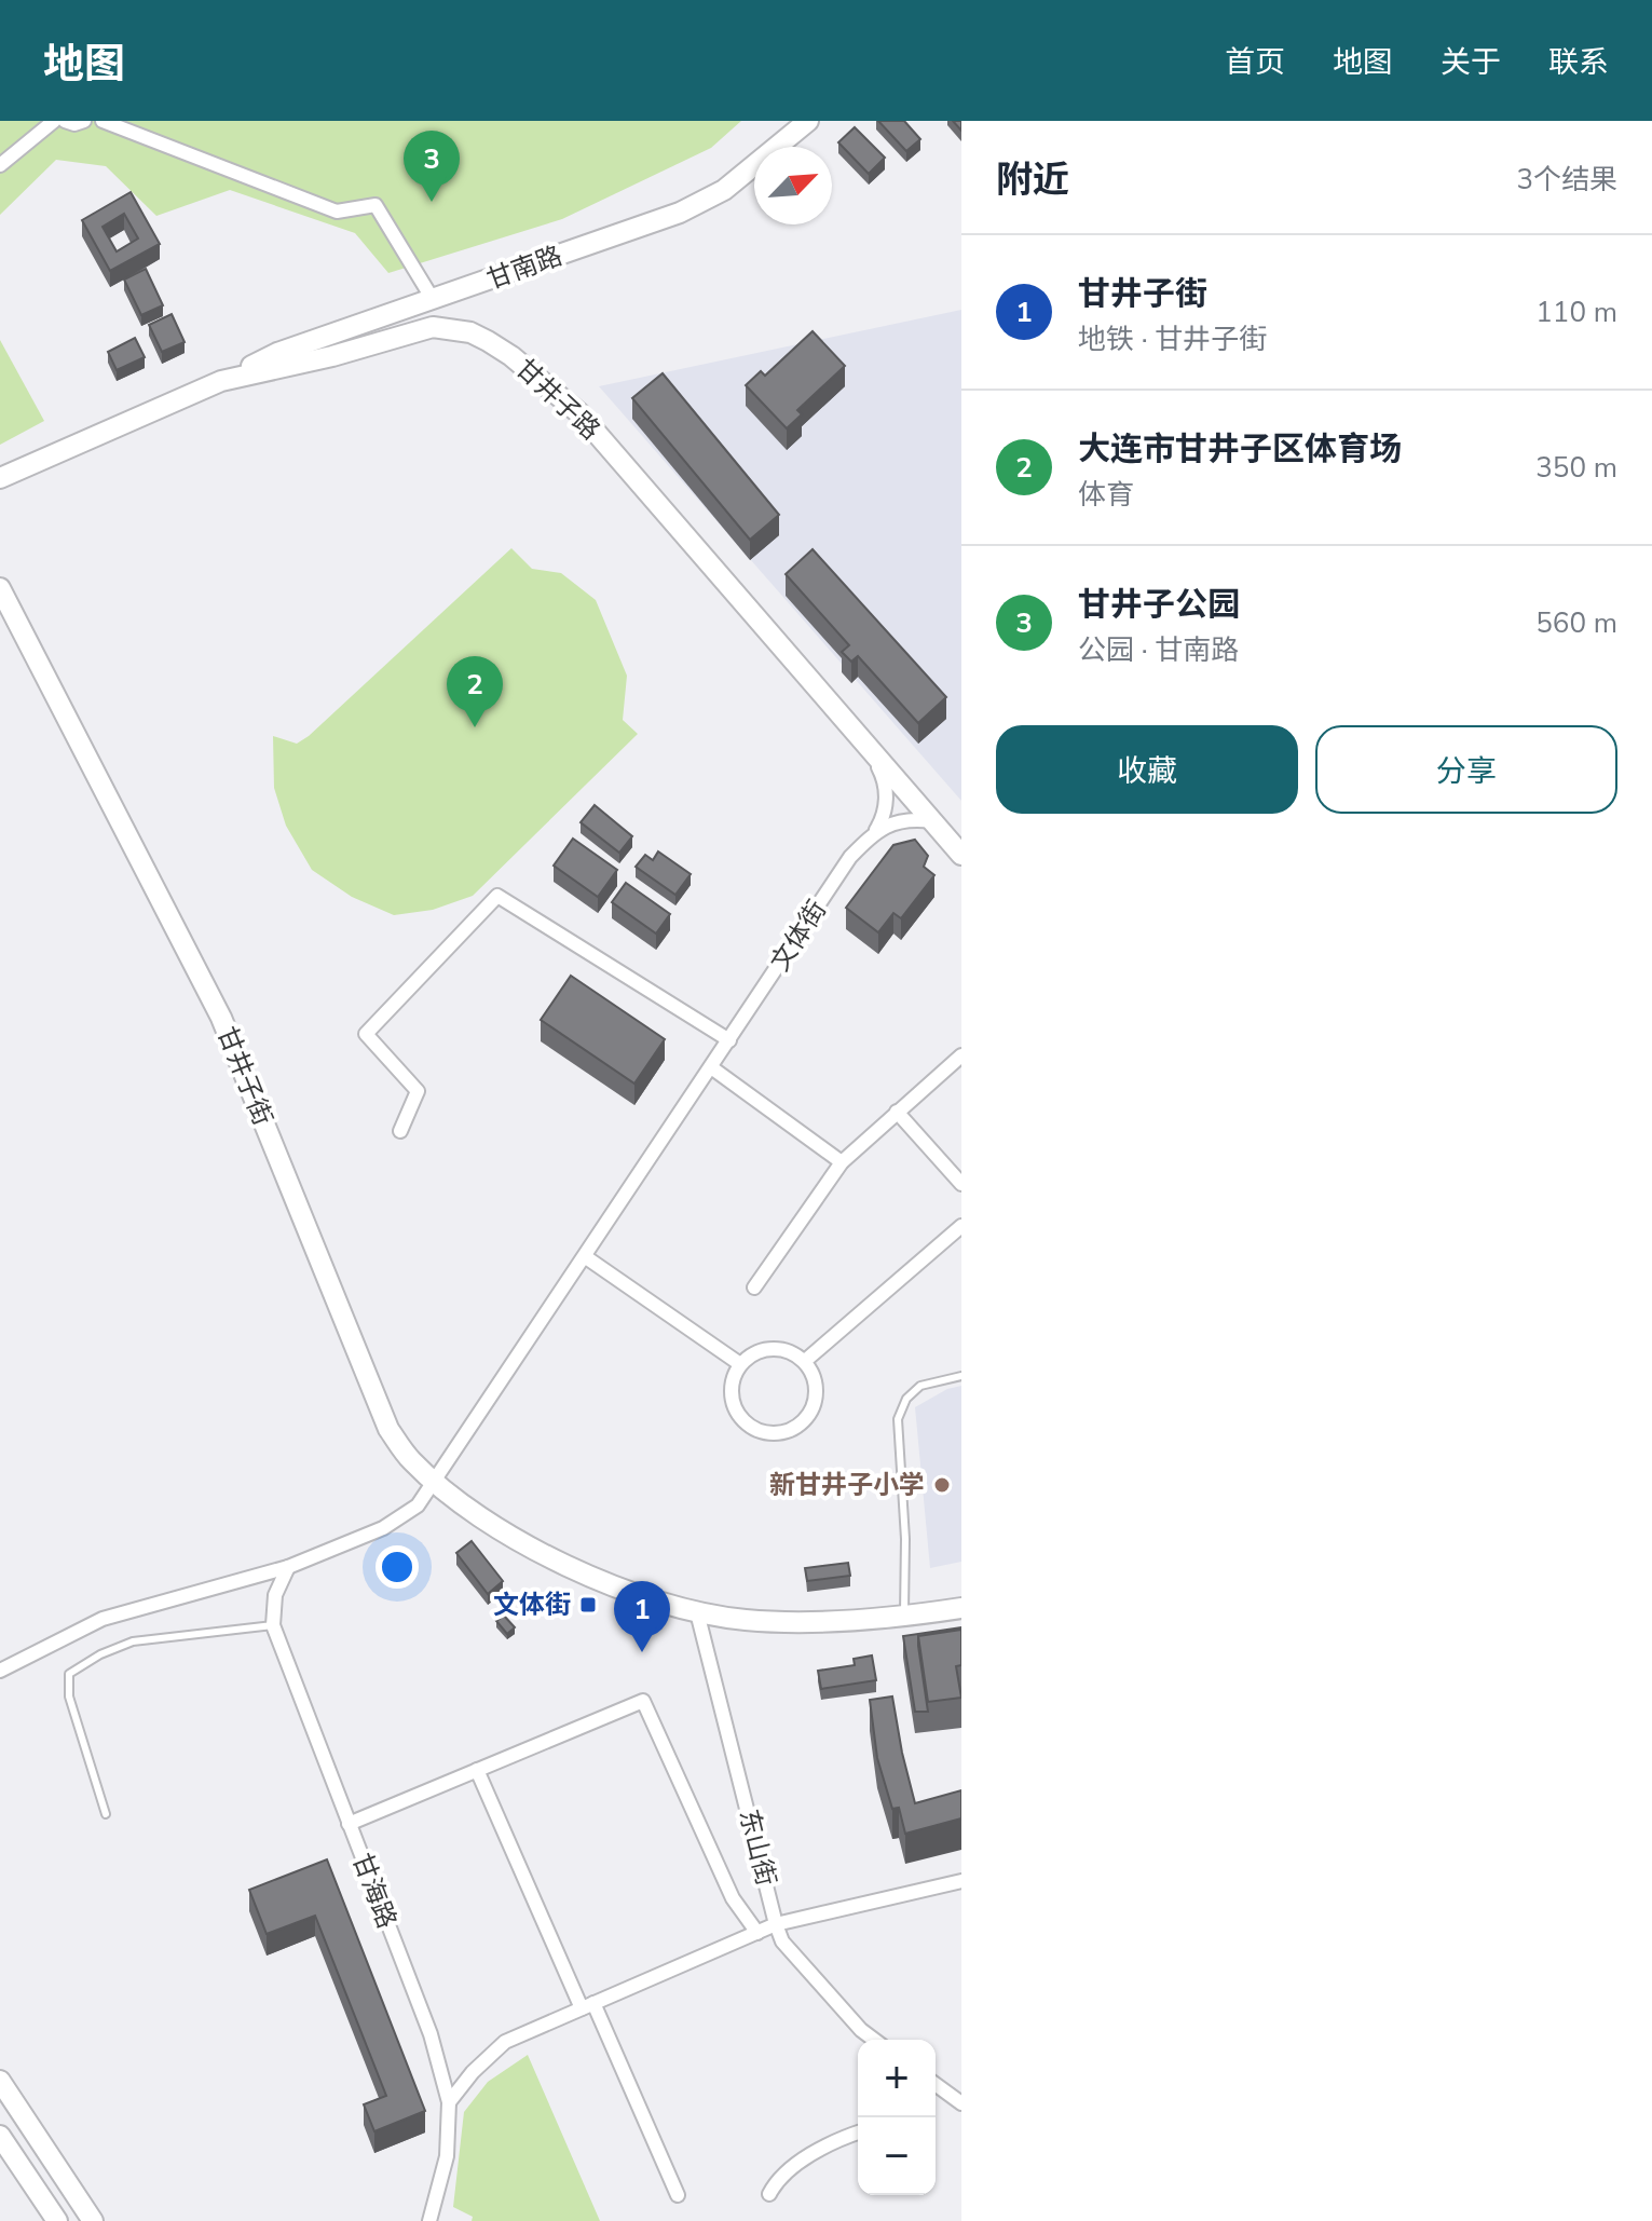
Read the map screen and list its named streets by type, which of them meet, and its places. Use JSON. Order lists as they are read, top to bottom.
{
  "streets": {
    "street": [
      "甘南路",
      "甘井子路",
      "文体街",
      "甘井子街",
      "东山街",
      "甘海路"
    ]
  },
  "crossings": [
    ["甘南路", "甘井子路"],
    ["甘井子路", "文体街"],
    ["文体街", "甘井子街"],
    ["甘井子街", "东山街"]
  ],
  "places": {
    "other": ["新甘井子小学"],
    "transit": ["文体街"]
  },
  "north": "top right",
  "page": {
    "header": "地图",
    "nav": [
      "首页",
      "地图",
      "关于",
      "联系"
    ],
    "heading": ["附近", "3个结果"],
    "pins": ["3", "2", "1"],
    "list": [
      {
        "mark": "1",
        "name": "甘井子街",
        "note": "地铁 · 甘井子街",
        "value": "110 m"
      },
      {
        "mark": "2",
        "name": "大连市甘井子区体育场",
        "note": "体育",
        "value": "350 m"
      },
      {
        "mark": "3",
        "name": "甘井子公园",
        "note": "公园 · 甘南路",
        "value": "560 m"
      }
    ],
    "buttons": ["收藏", "分享"],
    "map_buttons": ["+", "−"]
  }
}
